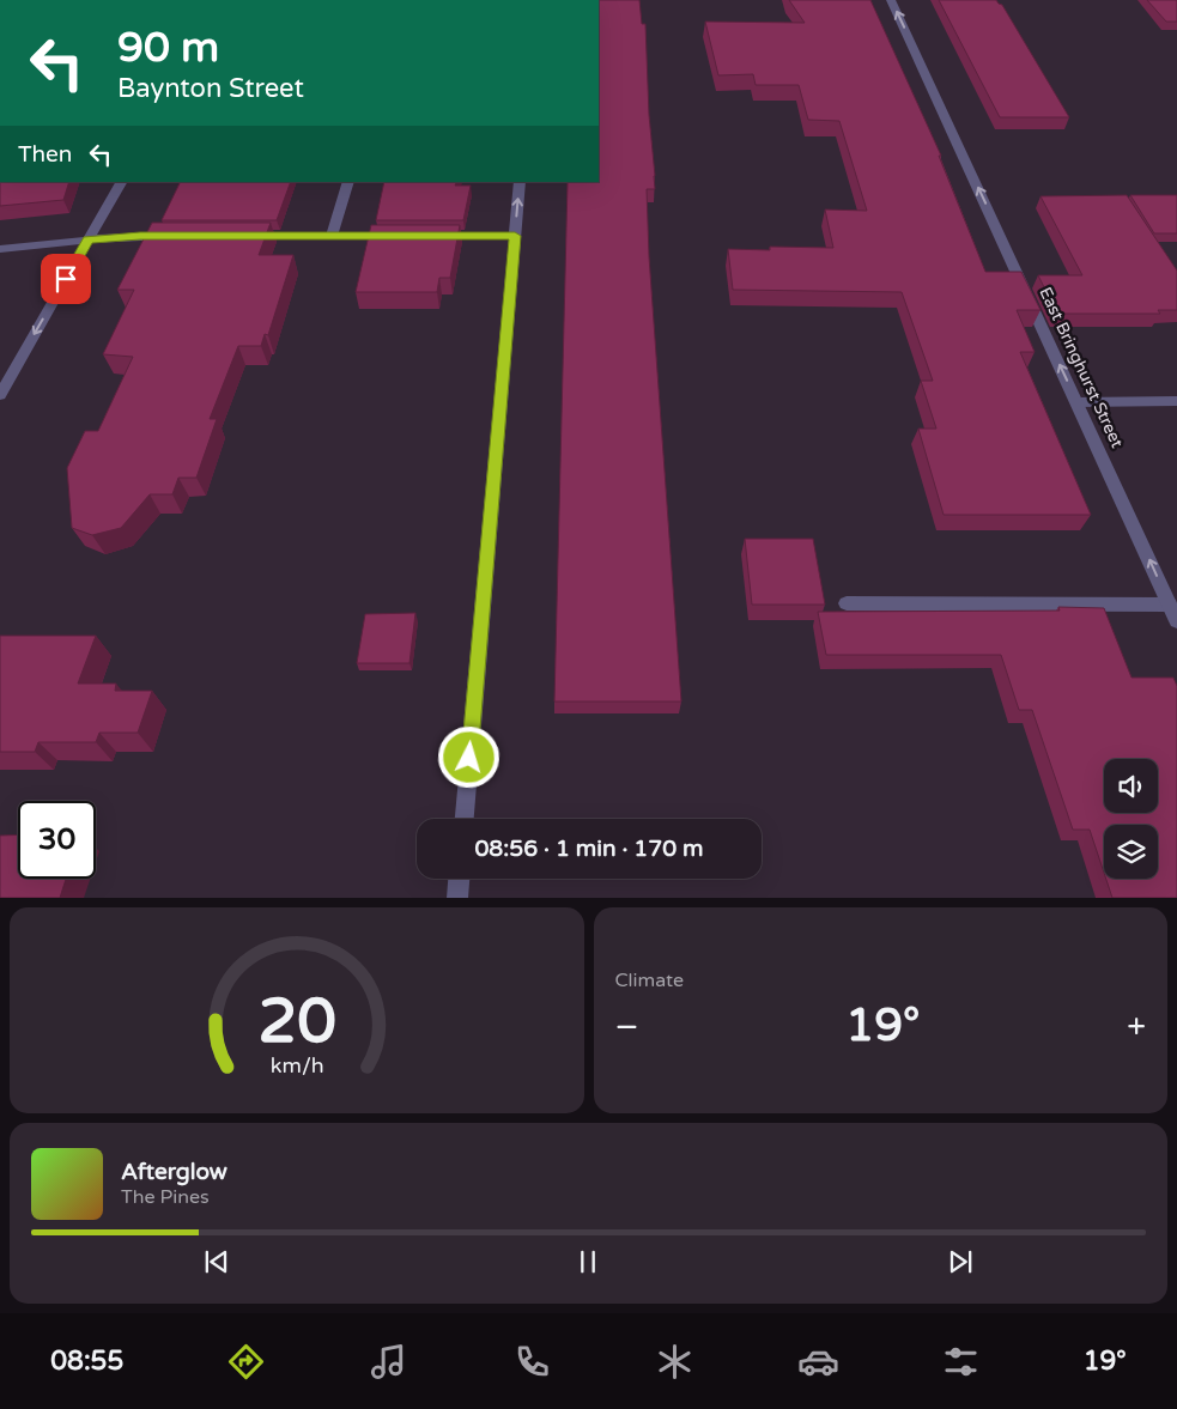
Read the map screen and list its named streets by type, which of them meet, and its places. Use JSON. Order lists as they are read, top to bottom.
{
  "streets": {
    "street": ["East Bringhurst Street"]
  },
  "one_way": ["East Bringhurst Street"],
  "page": {
    "turn": ["90 m", "Baynton Street"],
    "then": "Then",
    "limit": "30",
    "trip": "08:56 · 1 min · 170 m",
    "tile": "Climate",
    "heat": ["−", "19°", "+"],
    "song": ["Afterglow", "The Pines"],
    "tabs": ["08:55", "19°"],
    "gauge": ["20", "km/h"]
  }
}
